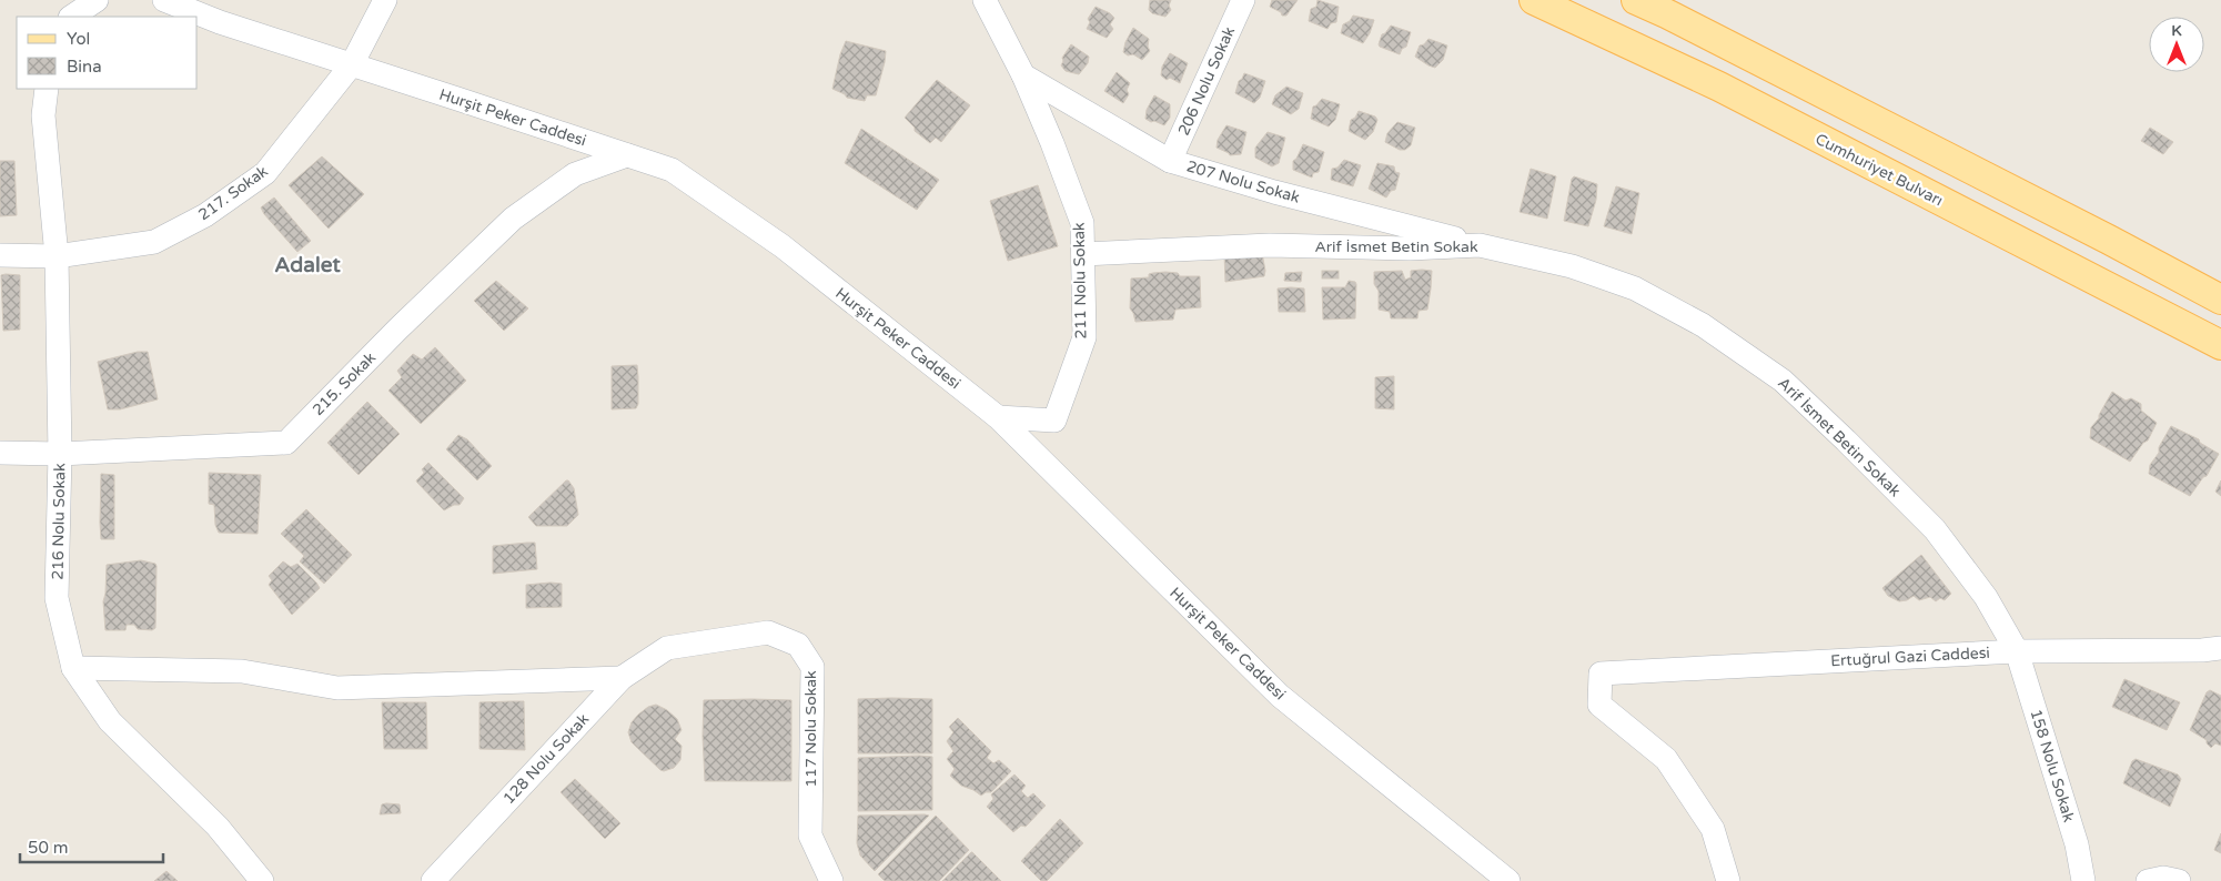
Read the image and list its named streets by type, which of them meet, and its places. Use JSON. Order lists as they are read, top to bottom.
{
  "streets": {
    "main road": ["Cumhuriyet Bulvarı"],
    "street": [
      "206 Nolu Sokak",
      "Hurşit Peker Caddesi",
      "207 Nolu Sokak",
      "217. Sokak",
      "Arif İsmet Betin Sokak",
      "211 Nolu Sokak",
      "215. Sokak",
      "216 Nolu Sokak",
      "Ertuğrul Gazi Caddesi",
      "117 Nolu Sokak",
      "128 Nolu Sokak",
      "158 Nolu Sokak"
    ]
  },
  "crossings": [
    ["206 Nolu Sokak", "207 Nolu Sokak"],
    ["Hurşit Peker Caddesi", "217. Sokak"],
    ["Hurşit Peker Caddesi", "211 Nolu Sokak"],
    ["Hurşit Peker Caddesi", "215. Sokak"],
    ["207 Nolu Sokak", "Arif İsmet Betin Sokak"],
    ["207 Nolu Sokak", "211 Nolu Sokak"],
    ["217. Sokak", "216 Nolu Sokak"],
    ["Arif İsmet Betin Sokak", "211 Nolu Sokak"],
    ["Arif İsmet Betin Sokak", "Ertuğrul Gazi Caddesi"],
    ["Arif İsmet Betin Sokak", "158 Nolu Sokak"],
    ["215. Sokak", "216 Nolu Sokak"],
    ["Ertuğrul Gazi Caddesi", "158 Nolu Sokak"],
    ["117 Nolu Sokak", "128 Nolu Sokak"]
  ],
  "districts": ["Adalet"],
  "legend": ["Yol", "Bina"],
  "scale_bar": "50 m",
  "north": "top"
}
